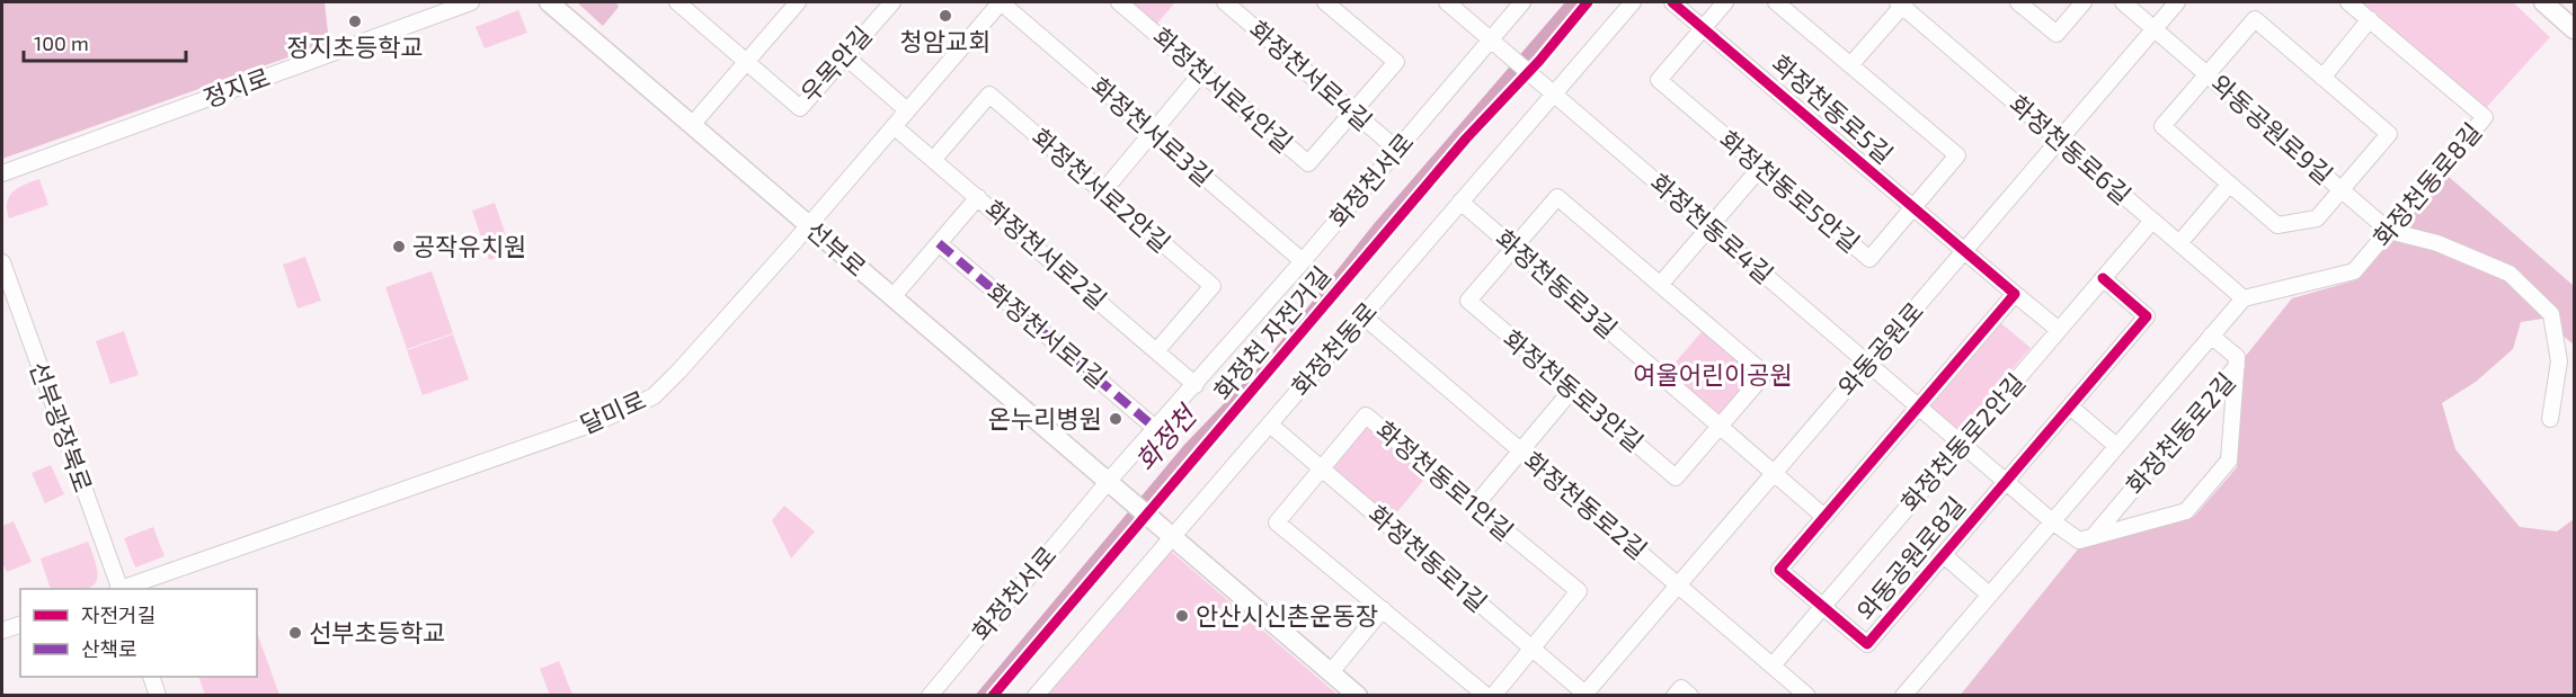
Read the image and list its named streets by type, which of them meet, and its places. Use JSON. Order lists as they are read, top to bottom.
{
  "streets": {
    "main road": ["선부로"],
    "street": [
      "우목안길",
      "화정천서로4길",
      "정지로",
      "화정천서로4안길",
      "화정천동로5길",
      "와동공원로9길",
      "화정천서로3길",
      "화정천동로6길",
      "화정천서로",
      "화정천동로8길",
      "화정천서로2안길",
      "화정천동로5안길",
      "화정천동로4길",
      "화정천서로2길",
      "화정천동로3길",
      "화정천서로1길",
      "화정천동로",
      "와동공원로",
      "화정천동로3안길",
      "달미로",
      "선부광장북로",
      "화정천동로2길",
      "화정천동로2안길",
      "화정천동로1안길",
      "화정천동로1길",
      "와동공원로8길"
    ],
    "cycle path": ["화정천 자전거길"]
  },
  "crossings": [
    ["화정천서로4길", "화정천서로4안길"],
    ["화정천서로4길", "화정천서로"],
    ["화정천동로5길", "화정천동로5안길"],
    ["화정천동로5길", "와동공원로"],
    ["와동공원로9길", "화정천동로8길"],
    ["와동공원로9길", "와동공원로"],
    ["화정천서로3길", "화정천서로"],
    ["화정천서로3길", "달미로"],
    ["화정천동로6길", "화정천동로8길"],
    ["화정천동로6길", "와동공원로"],
    ["화정천동로6길", "화정천동로2길"],
    ["화정천동로6길", "화정천동로2안길"],
    ["화정천서로", "화정천동로4길"],
    ["화정천서로", "선부로"],
    ["화정천서로", "화정천서로2길"],
    ["화정천서로", "화정천서로1길"],
    ["화정천동로8길", "화정천동로2길"],
    ["화정천서로2안길", "화정천서로2길"],
    ["화정천동로4길", "화정천동로"],
    ["화정천동로4길", "와동공원로"],
    ["화정천동로4길", "화정천동로2길"],
    ["화정천동로4길", "화정천동로2안길"],
    ["화정천동로4길", "와동공원로8길"],
    ["선부로", "화정천동로"],
    ["선부로", "달미로"],
    ["화정천서로2길", "달미로"],
    ["화정천동로3길", "화정천동로"],
    ["화정천동로3길", "와동공원로"],
    ["화정천동로3길", "화정천동로3안길"],
    ["화정천동로3길", "와동공원로8길"],
    ["화정천동로", "화정천동로2길"],
    ["화정천동로", "화정천동로1길"],
    ["와동공원로", "화정천동로2길"],
    ["와동공원로", "화정천동로1길"],
    ["화정천동로2길", "화정천동로2안길"],
    ["화정천동로2안길", "와동공원로8길"],
    ["화정천동로1안길", "화정천동로1길"]
  ],
  "water": ["화정천"],
  "parks": ["여울어린이공원"],
  "places": [
    "청암교회",
    "정지초등학교",
    "공작유치원",
    "온누리병원",
    "안산시신촌운동장",
    "선부초등학교"
  ],
  "legend": ["자전거길", "산책로"],
  "scale_bar": "100 m"
}
